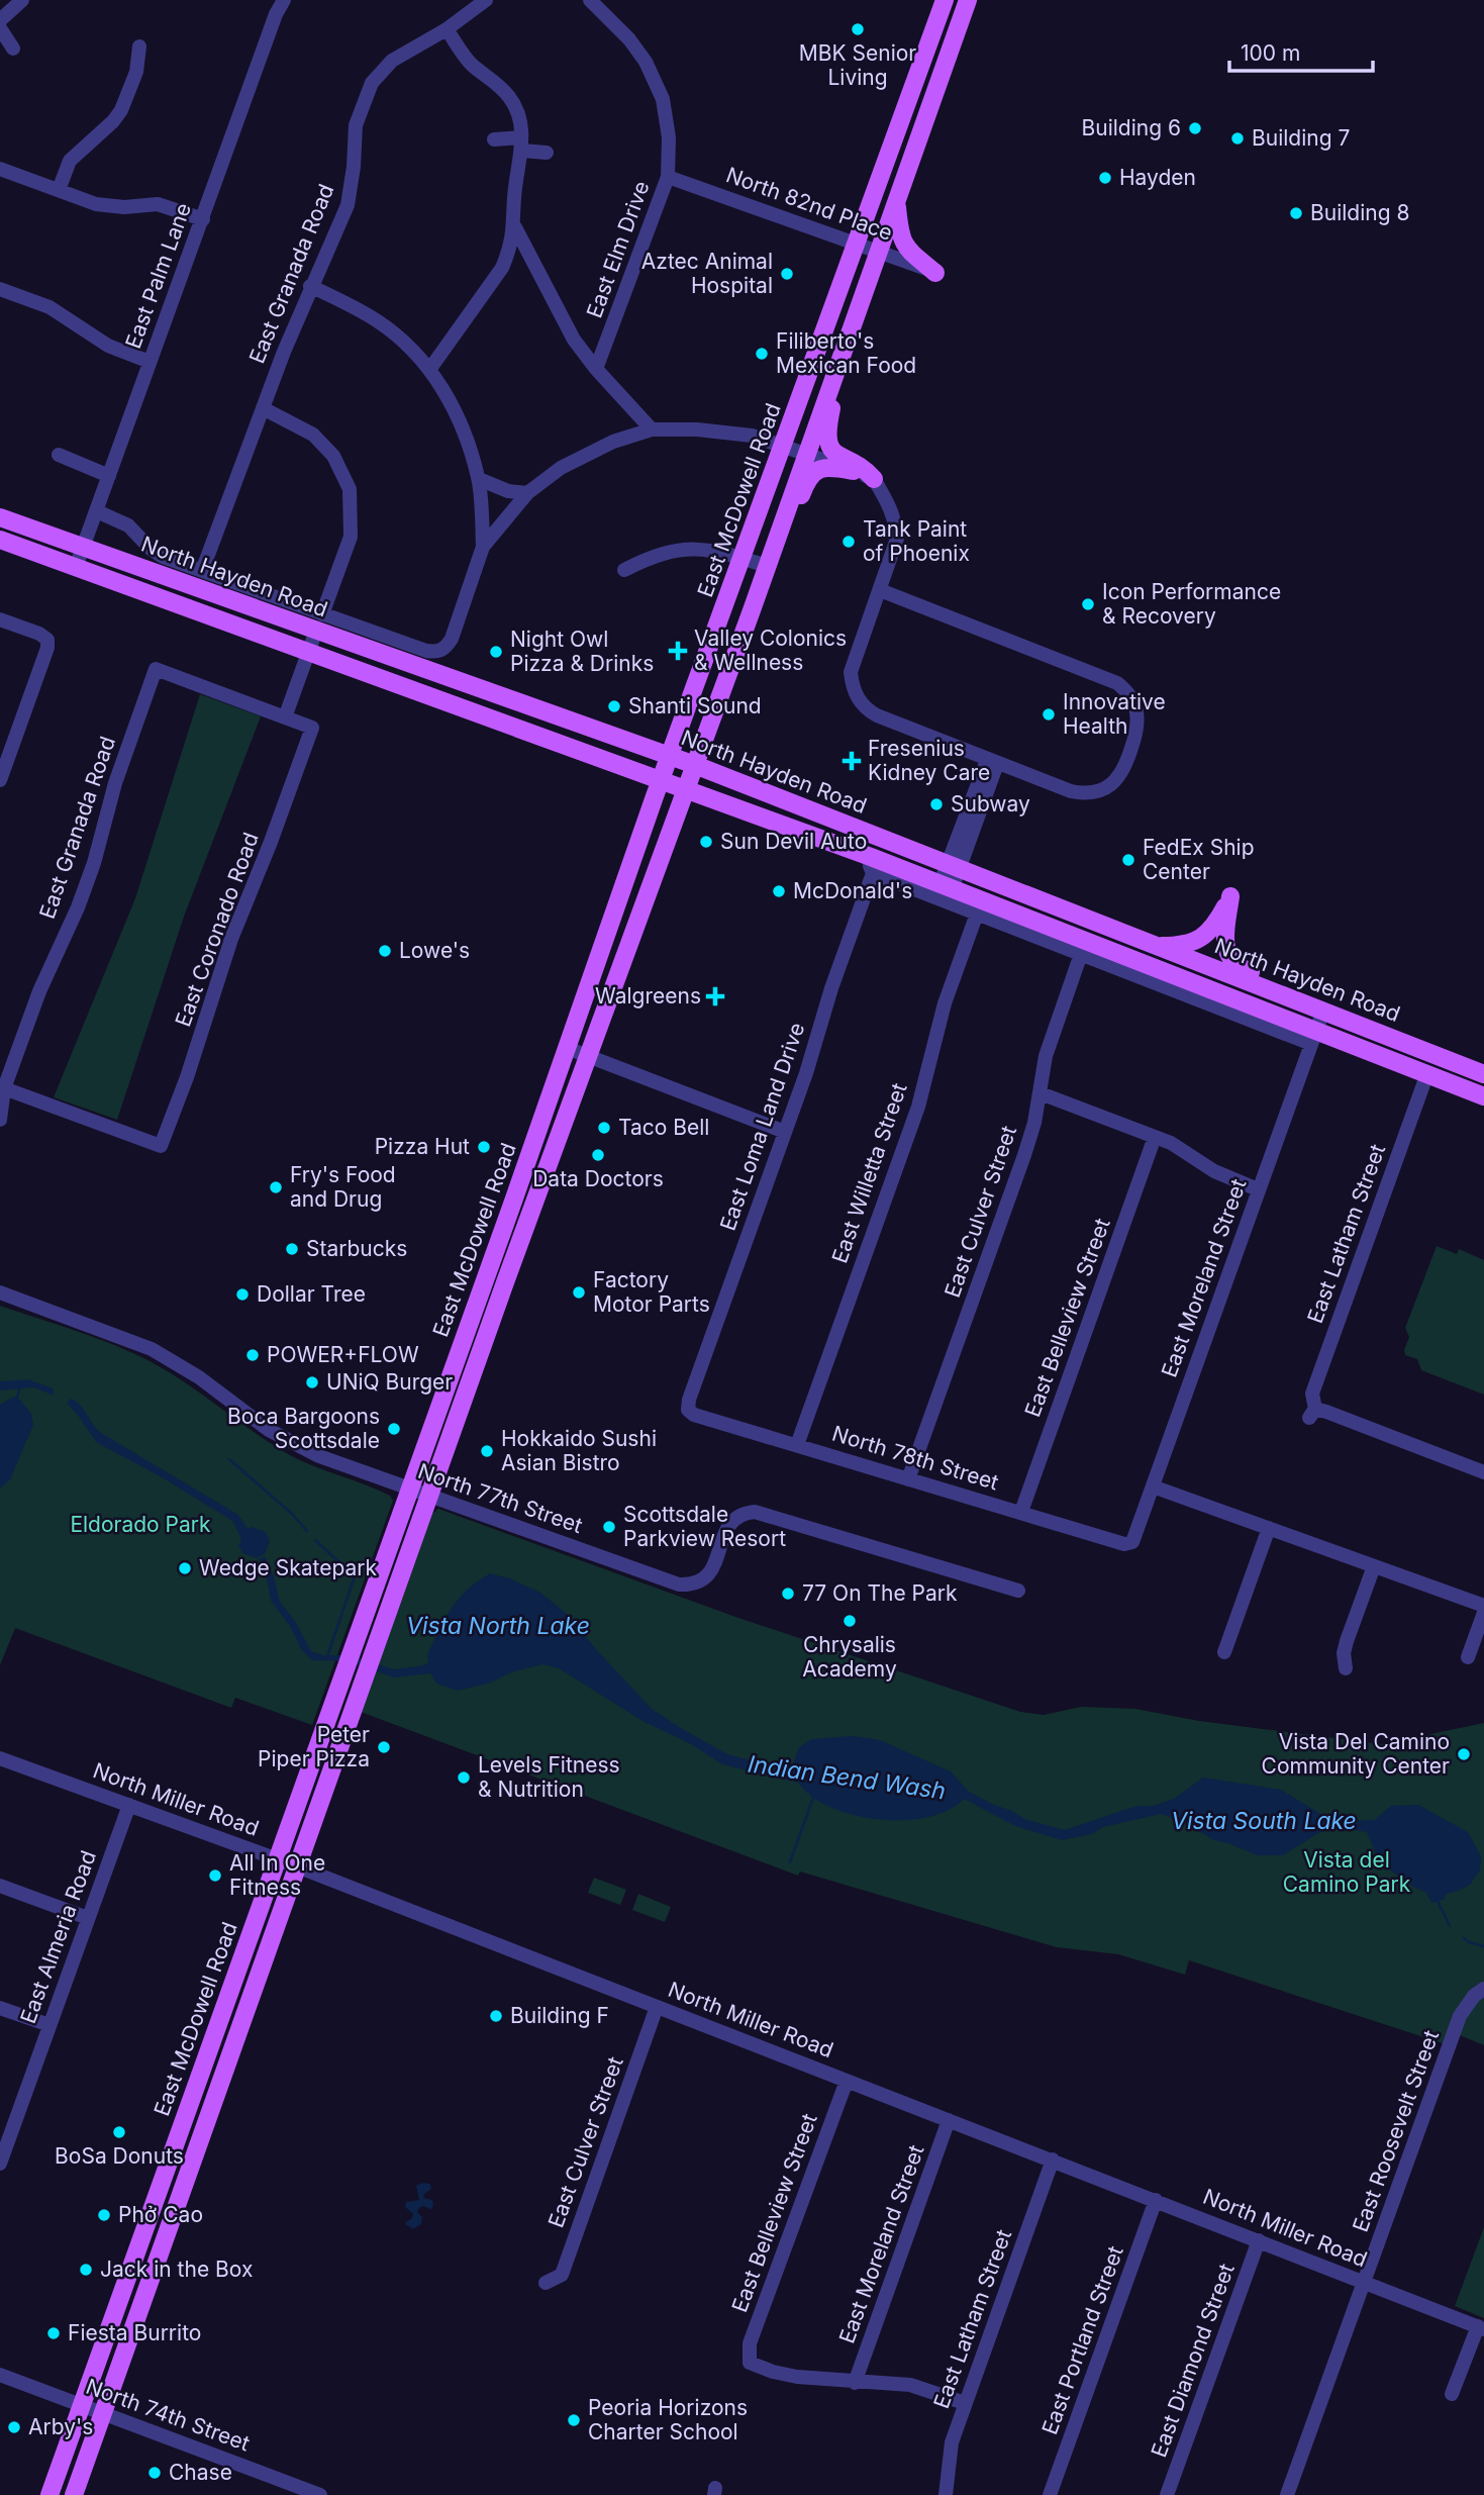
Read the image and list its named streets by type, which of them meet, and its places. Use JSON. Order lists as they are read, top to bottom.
{
  "streets": {
    "main road": ["East McDowell Road", "North Hayden Road"],
    "street": [
      "North 82nd Place",
      "East Elm Drive",
      "East Granada Road",
      "East Palm Lane",
      "East Coronado Road",
      "East Loma Land Drive",
      "East Willetta Street",
      "East Culver Street",
      "East Latham Street",
      "East Moreland Street",
      "East Belleview Street",
      "North 78th Street",
      "North 77th Street",
      "North Miller Road",
      "East Almeria Road",
      "East Roosevelt Street",
      "East Portland Street",
      "East Diamond Street",
      "North 74th Street"
    ]
  },
  "crossings": [
    ["North 82nd Place", "East Elm Drive"],
    ["North 82nd Place", "East McDowell Road"],
    ["East Granada Road", "East Coronado Road"],
    ["East Palm Lane", "North Hayden Road"],
    ["East McDowell Road", "North Hayden Road"],
    ["East McDowell Road", "North 77th Street"],
    ["East McDowell Road", "North Miller Road"],
    ["East McDowell Road", "North 74th Street"],
    ["North Hayden Road", "East Loma Land Drive"],
    ["North Hayden Road", "East Willetta Street"],
    ["North Hayden Road", "East Culver Street"],
    ["North Hayden Road", "East Latham Street"],
    ["North Hayden Road", "East Moreland Street"],
    ["East Loma Land Drive", "North 78th Street"],
    ["East Willetta Street", "North 78th Street"],
    ["East Culver Street", "North 78th Street"],
    ["East Culver Street", "North Miller Road"],
    ["East Latham Street", "North Miller Road"],
    ["East Moreland Street", "East Belleview Street"],
    ["East Moreland Street", "North 78th Street"],
    ["East Moreland Street", "North Miller Road"],
    ["East Belleview Street", "North 78th Street"],
    ["East Belleview Street", "North Miller Road"],
    ["North Miller Road", "East Almeria Road"],
    ["North Miller Road", "East Roosevelt Street"],
    ["North Miller Road", "East Portland Street"],
    ["North Miller Road", "East Diamond Street"]
  ],
  "water": ["Vista North Lake", "Indian Bend Wash", "Vista South Lake"],
  "parks": ["Eldorado Park", "Vista del Camino Park"],
  "places": {
    "other": [
      "MBK Senior Living",
      "Building 6",
      "Building 7",
      "Hayden",
      "Building 8",
      "Aztec Animal Hospital",
      "Filiberto's Mexican Food",
      "Tank Paint of Phoenix",
      "Icon Performance & Recovery",
      "Night Owl Pizza & Drinks",
      "Shanti Sound",
      "Innovative Health",
      "Subway",
      "Sun Devil Auto",
      "FedEx Ship Center",
      "McDonald's",
      "Lowe's",
      "Taco Bell",
      "Pizza Hut",
      "Data Doctors",
      "Fry's Food and Drug",
      "Starbucks",
      "Factory Motor Parts",
      "Dollar Tree",
      "POWER+FLOW",
      "UNiQ Burger",
      "Boca Bargoons Scottsdale",
      "Hokkaido Sushi Asian Bistro",
      "Scottsdale Parkview Resort",
      "Wedge Skatepark",
      "77 On The Park",
      "Chrysalis Academy",
      "Peter Piper Pizza",
      "Vista Del Camino Community Center",
      "Levels Fitness & Nutrition",
      "All In One Fitness",
      "Building F",
      "BoSa Donuts",
      "Phở Cao",
      "Jack in the Box",
      "Fiesta Burrito",
      "Peoria Horizons Charter School",
      "Arby's",
      "Chase"
    ],
    "health": ["Valley Colonics & Wellness", "Fresenius Kidney Care", "Walgreens"]
  },
  "scale_bar": "100 m"
}
